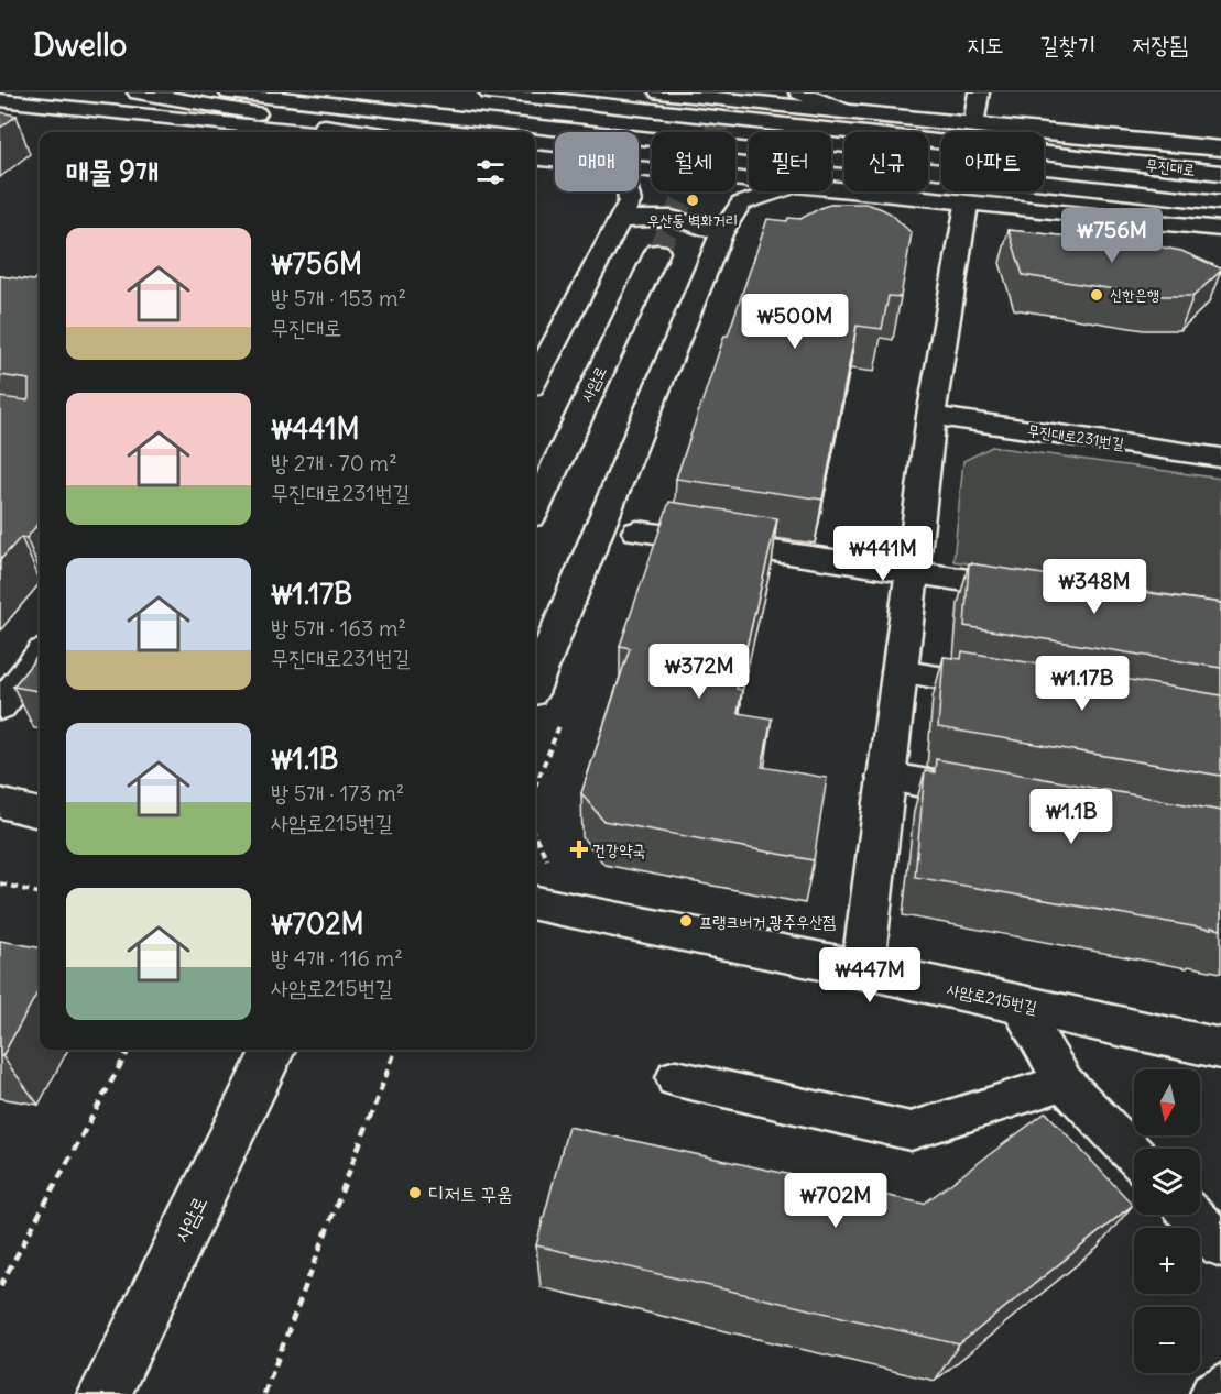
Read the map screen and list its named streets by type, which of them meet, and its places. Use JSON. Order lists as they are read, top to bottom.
{
  "streets": {
    "main road": [
      "무진대로",
      "사암로",
      "무진대로231번길",
      "사암로215번길"
    ]
  },
  "places": {
    "other": [
      "우산동 벽화거리",
      "신한은행",
      "프랭크버거 광주우산점",
      "디저트 꾸움"
    ],
    "health": ["건강약국"]
  },
  "north": "bottom",
  "page": {
    "header": "Dwello",
    "nav": ["지도", "길찾기", "저장됨"],
    "chip": [
      "매매",
      "월세",
      "필터",
      "신규",
      "아파트"
    ],
    "heading": "매물 9개",
    "price": [
      "₩756M",
      "₩500M",
      "₩441M",
      "₩348M",
      "₩372M",
      "₩1.17B",
      "₩1.1B",
      "₩447M",
      "₩702M"
    ],
    "list": [
      {
        "name": "₩756M",
        "note": "방 5개 · 153 m² · 무진대로"
      },
      {
        "name": "₩441M",
        "note": "방 2개 · 70 m² · 무진대로231번길"
      },
      {
        "name": "₩1.17B",
        "note": "방 5개 · 163 m² · 무진대로231번길"
      },
      {
        "name": "₩1.1B",
        "note": "방 5개 · 173 m² · 사암로215번길"
      },
      {
        "name": "₩702M",
        "note": "방 4개 · 116 m² · 사암로215번길"
      }
    ],
    "map_buttons": ["+", "−"]
  }
}
